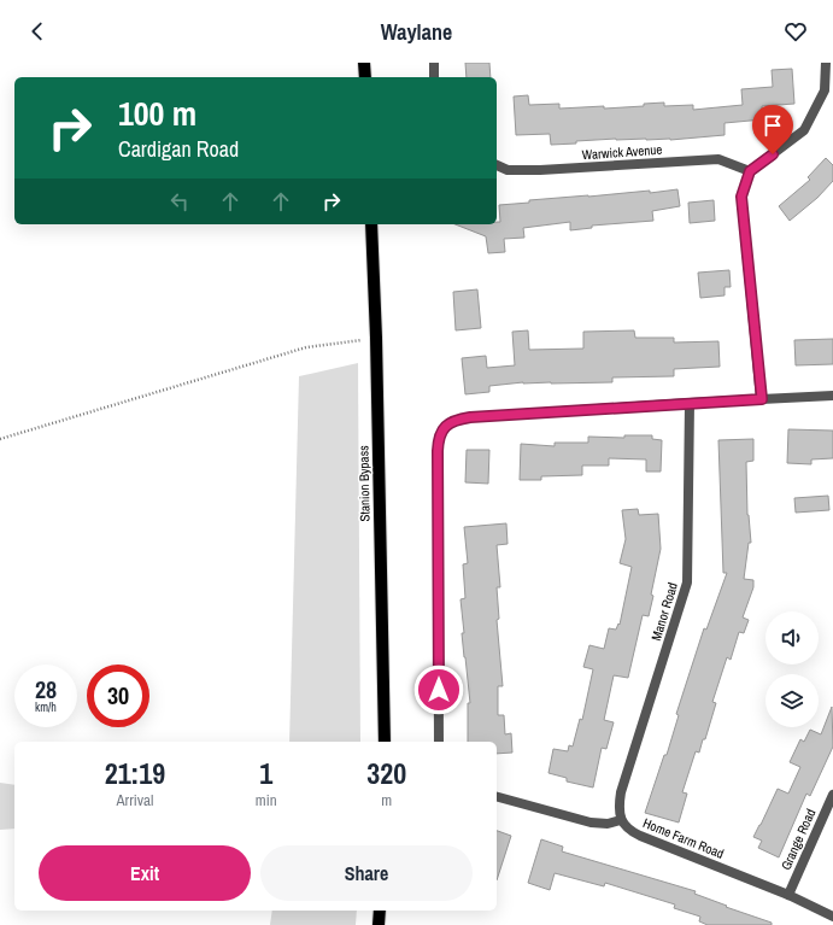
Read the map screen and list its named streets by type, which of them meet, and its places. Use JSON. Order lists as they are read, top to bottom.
{
  "streets": {
    "main road": ["Stanion Bypass"],
    "street": [
      "Warwick Avenue",
      "Manor Road",
      "Home Farm Road",
      "Grange Road"
    ]
  },
  "crossings": [
    ["Manor Road", "Home Farm Road"],
    ["Home Farm Road", "Grange Road"]
  ],
  "page": {
    "header": "Waylane",
    "turn": ["100 m", "Cardigan Road"],
    "speed": "28 km/h",
    "limit": "30",
    "eta": [
      "21:19",
      "Arrival",
      "1",
      "min",
      "320",
      "m"
    ],
    "buttons": ["Exit", "Share"]
  }
}
